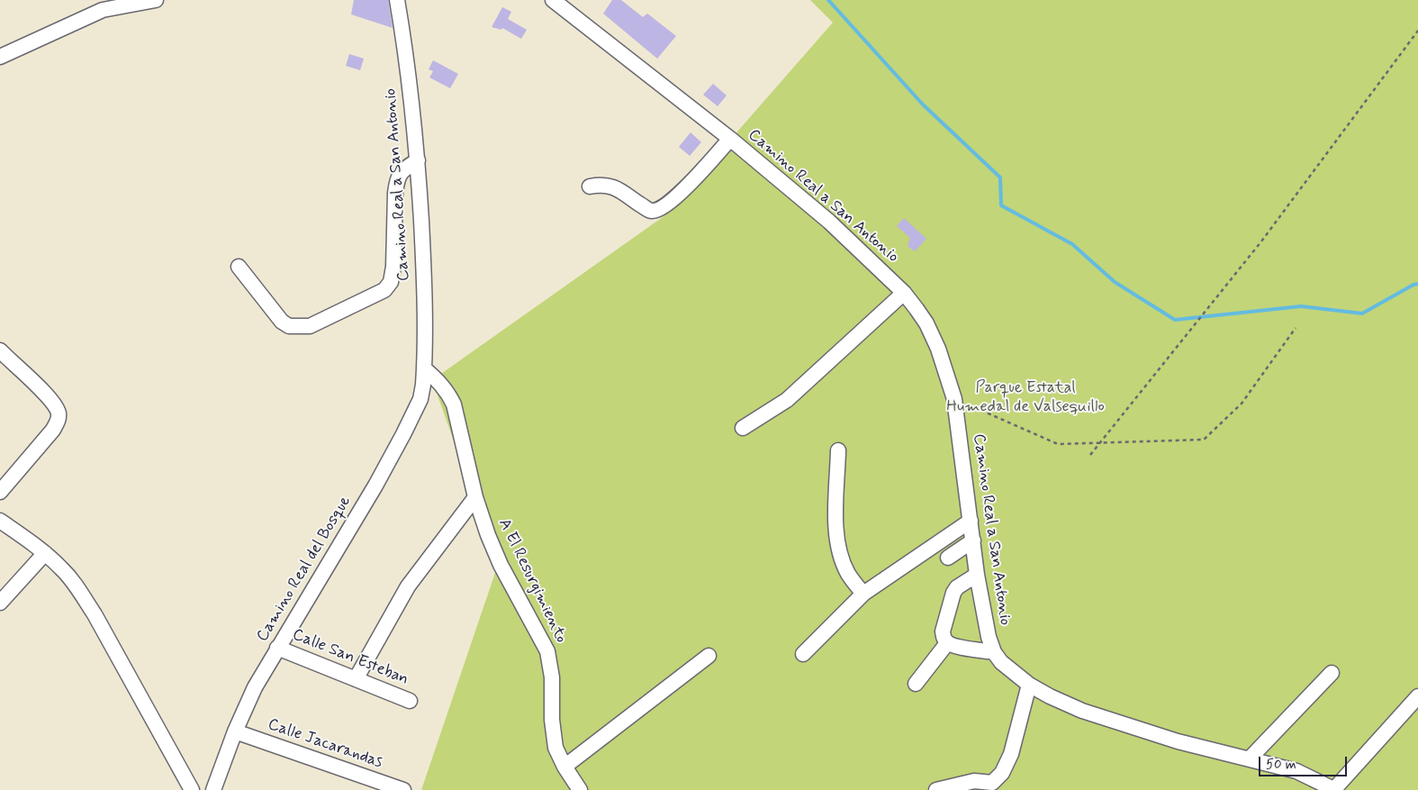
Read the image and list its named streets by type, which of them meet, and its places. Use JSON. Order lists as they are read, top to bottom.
{
  "streets": {
    "street": [
      "Camino Real a San Antonio",
      "Camino Real del Bosque",
      "A El Resurgimiento",
      "Calle San Esteban",
      "Calle Jacarandas"
    ]
  },
  "crossings": [
    ["Camino Real a San Antonio", "Camino Real del Bosque"],
    ["Camino Real a San Antonio", "A El Resurgimiento"],
    ["Camino Real del Bosque", "A El Resurgimiento"],
    ["Camino Real del Bosque", "Calle San Esteban"],
    ["Camino Real del Bosque", "Calle Jacarandas"]
  ],
  "parks": ["Parque Estatal Humedal de Valsequillo"],
  "scale_bar": "50 m"
}
